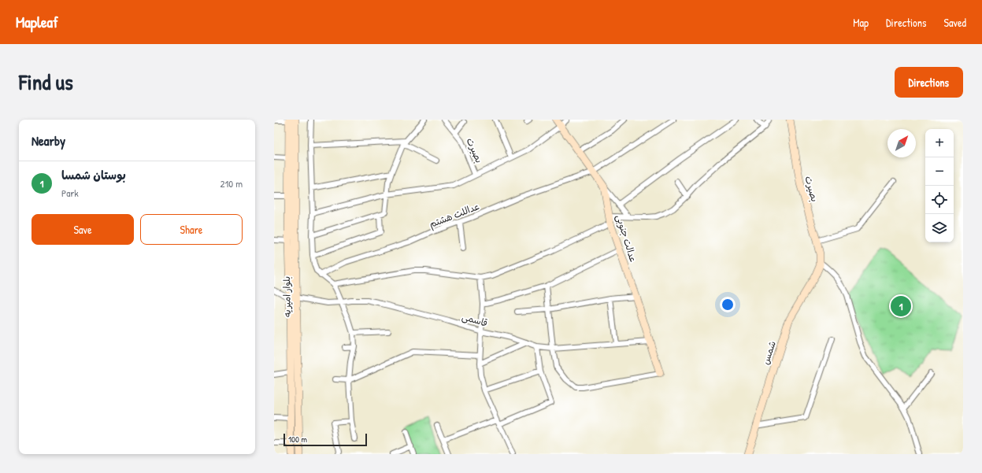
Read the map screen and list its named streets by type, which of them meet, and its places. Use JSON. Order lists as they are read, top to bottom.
{
  "streets": {
    "street": [
      "بصیرت",
      "عداللت هشتم",
      "عدالت جنوبی",
      "بلوار امیریه",
      "قاسمی",
      "شمس"
    ]
  },
  "crossings": [
    ["بصیرت", "شمس"],
    ["عداللت هشتم", "عدالت جنوبی"],
    ["عدالت جنوبی", "قاسمی"],
    ["بلوار امیریه", "قاسمی"]
  ],
  "scale_bar": "100 m",
  "north": "top right",
  "page": {
    "header": "Mapleaf",
    "nav": ["Map", "Directions", "Saved"],
    "title": "Find us",
    "buttons": [
      "Directions",
      ["Save", "Share"]
    ],
    "heading": "Nearby",
    "map_buttons": ["+", "−"],
    "list": [
      {
        "mark": "1",
        "name": "بوستان شمسا",
        "note": "Park",
        "value": "210 m"
      }
    ],
    "pins": "1",
    "scale": "100 m"
  }
}
